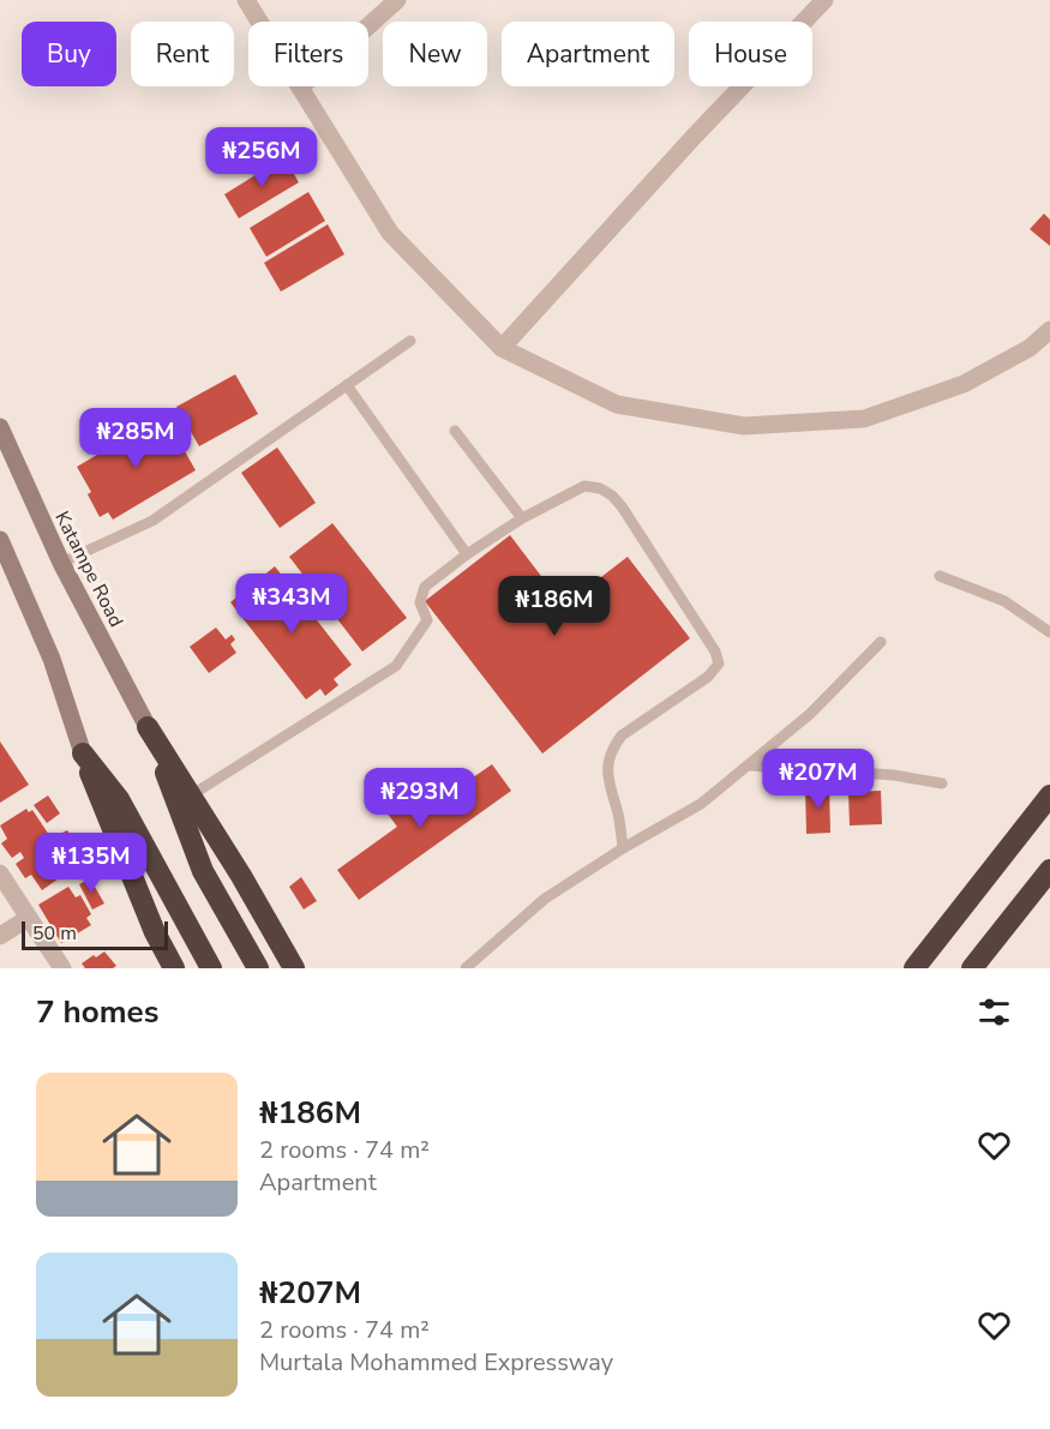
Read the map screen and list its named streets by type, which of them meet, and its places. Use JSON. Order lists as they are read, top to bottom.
{
  "streets": {
    "main road": ["Katampe Road"]
  },
  "scale_bar": "50 m",
  "page": {
    "chip": [
      "Buy",
      "Rent",
      "Filters",
      "New",
      "Apartment",
      "House"
    ],
    "price": [
      "₦256M",
      "₦285M",
      "₦343M",
      "₦186M",
      "₦207M",
      "₦293M",
      "₦135M"
    ],
    "scale": "50 m",
    "heading": "7 homes",
    "list": [
      {
        "name": "₦186M",
        "note": "2 rooms · 74 m² · Apartment"
      },
      {
        "name": "₦207M",
        "note": "2 rooms · 74 m² · Murtala Mohammed Expressway"
      }
    ]
  }
}
